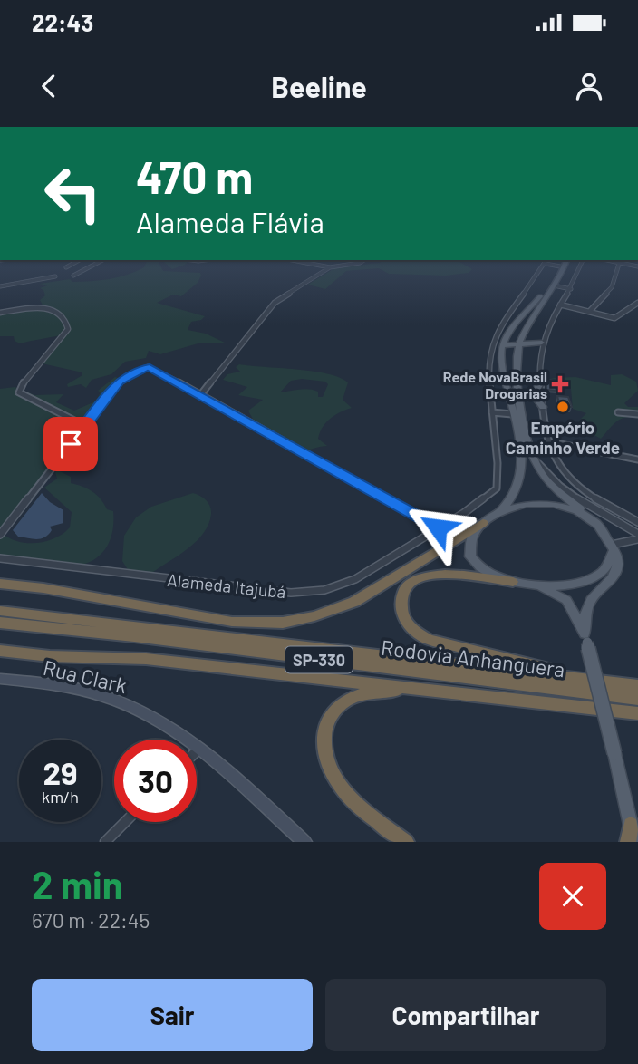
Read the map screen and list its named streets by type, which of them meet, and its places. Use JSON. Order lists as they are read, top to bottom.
{
  "streets": {
    "highway": ["Rodovia Anhanguera", "SP-330"],
    "street": ["Alameda Itajubá", "Rua Clark"]
  },
  "places": {
    "health": ["Rede NovaBrasil Drogarias"],
    "other": ["Empório Caminho Verde"]
  },
  "page": {
    "status": "22:43",
    "header": "Beeline",
    "turn": ["470 m", "Alameda Flávia"],
    "speed": "29 km/h",
    "limit": "30",
    "heading": ["2 min", "670 m · 22:45"],
    "buttons": ["Sair", "Compartilhar"]
  }
}
